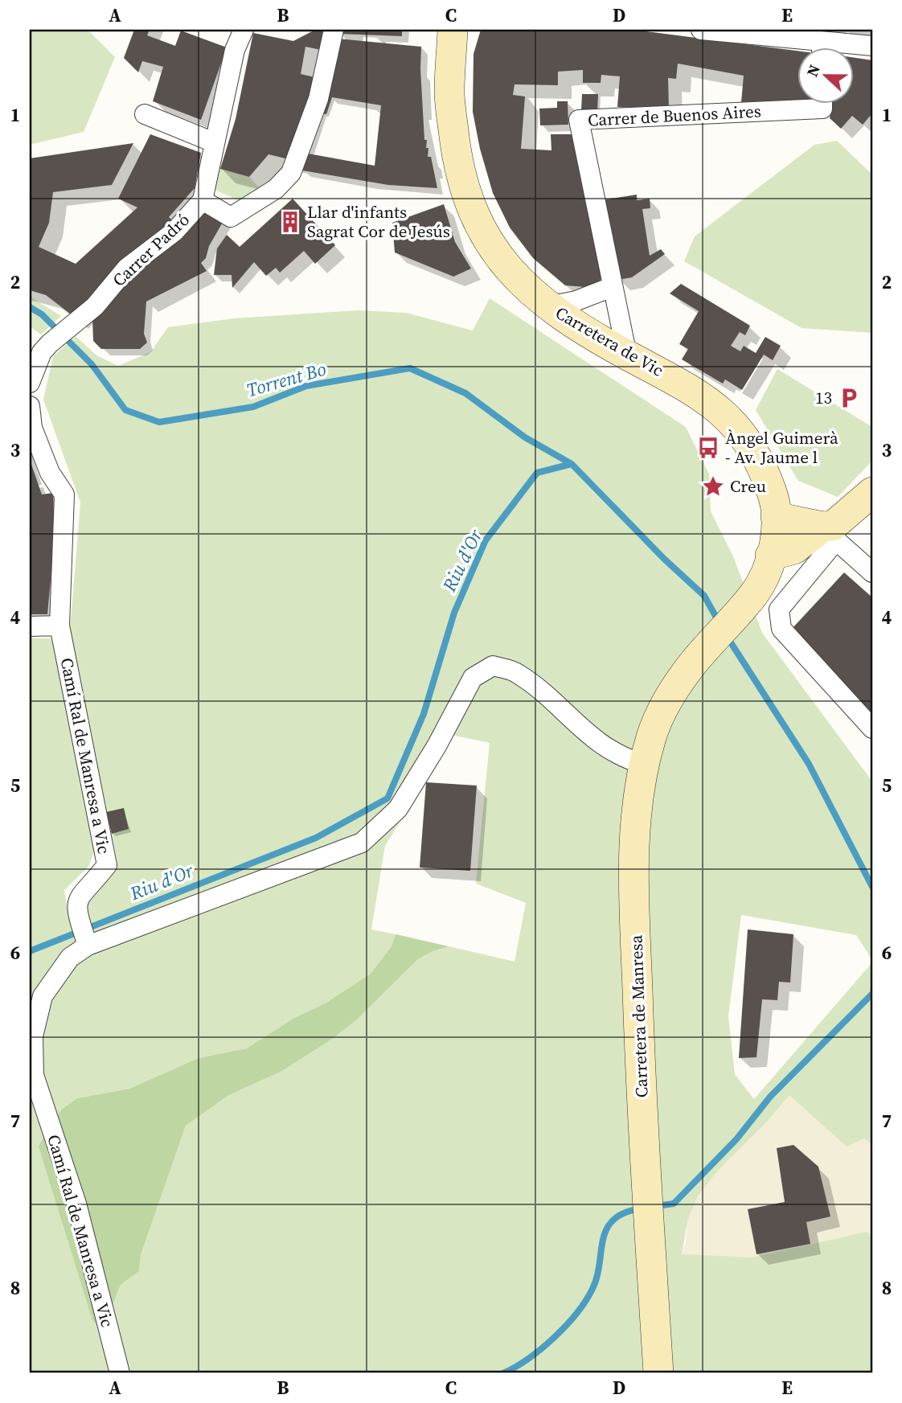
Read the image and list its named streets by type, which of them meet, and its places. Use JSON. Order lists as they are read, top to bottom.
{
  "streets": {
    "main road": ["Carretera de Vic", "Carretera de Manresa"],
    "street": ["Carrer de Buenos Aires", "Carrer Padró", "Camí Ral de Manresa a Vic"]
  },
  "crossings": [
    ["Carrer de Buenos Aires", "Carretera de Vic"]
  ],
  "water": ["Torrent Bo", "Riu d'Or"],
  "places": {
    "building": ["Llar d'infants Sagrat Cor de Jesús"],
    "parking": ["13"],
    "bus stop": ["Àngel Guimerà - Av. Jaume l"],
    "place": ["Creu"]
  },
  "north": "left",
  "grid": {
    "columns": [
      "A",
      "B",
      "C",
      "D",
      "E"
    ],
    "rows": [
      "1",
      "2",
      "3",
      "4",
      "5",
      "6",
      "7",
      "8"
    ]
  }
}
